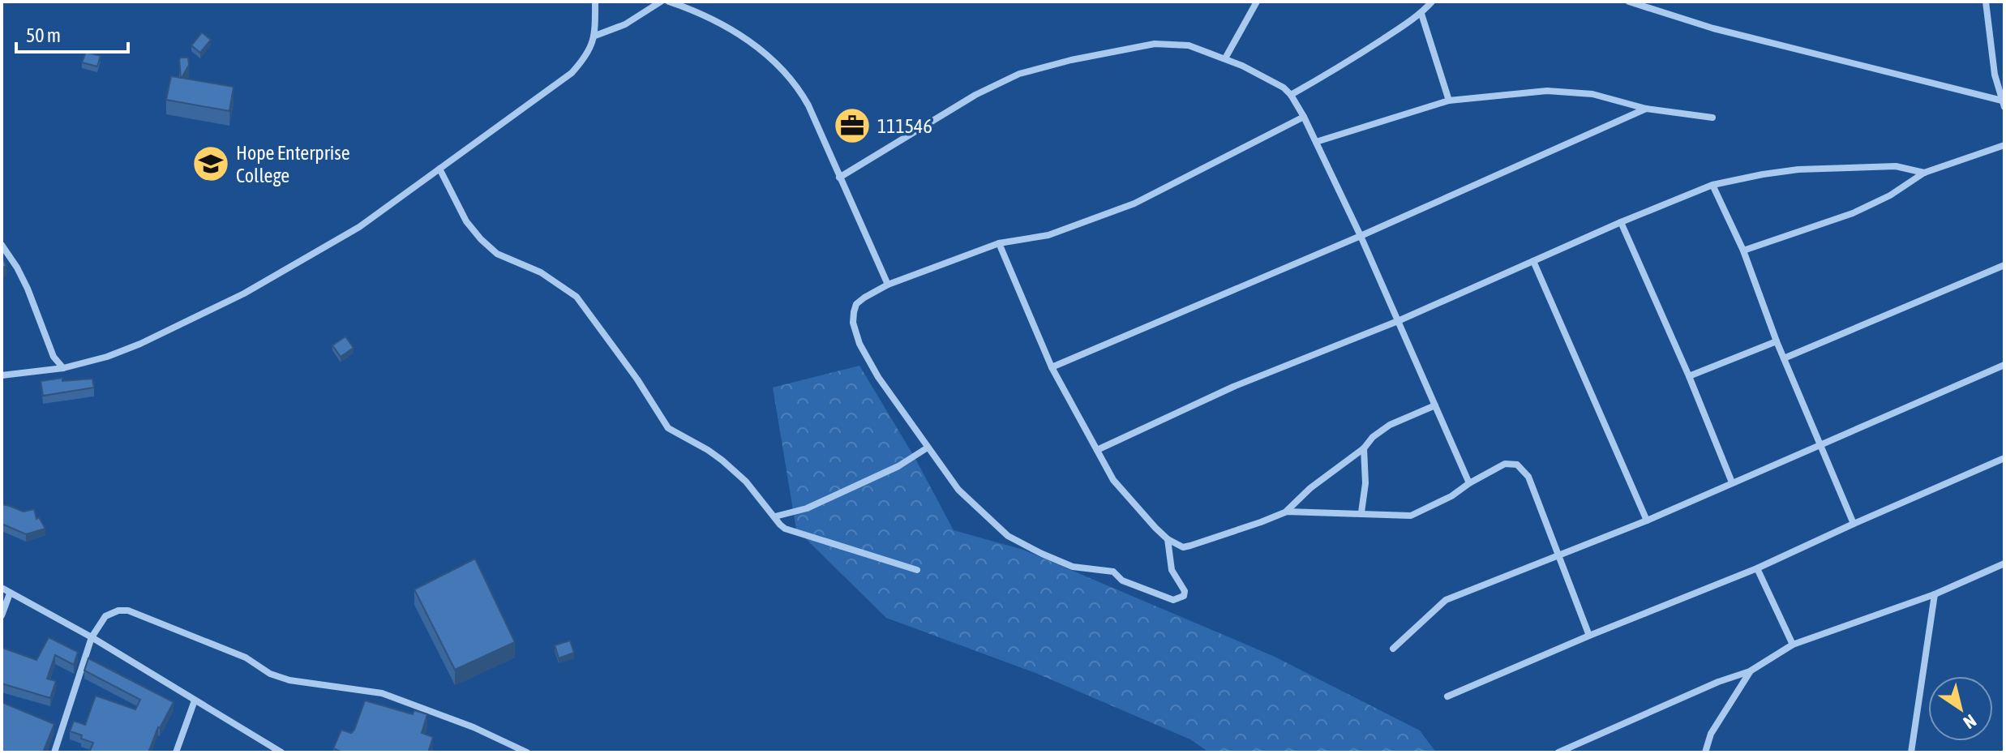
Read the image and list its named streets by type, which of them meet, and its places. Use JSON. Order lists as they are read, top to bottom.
{
  "places": {
    "office": ["111546"],
    "school or university": ["Hope Enterprise College"]
  },
  "scale_bar": "50 m",
  "north": "bottom right"
}
